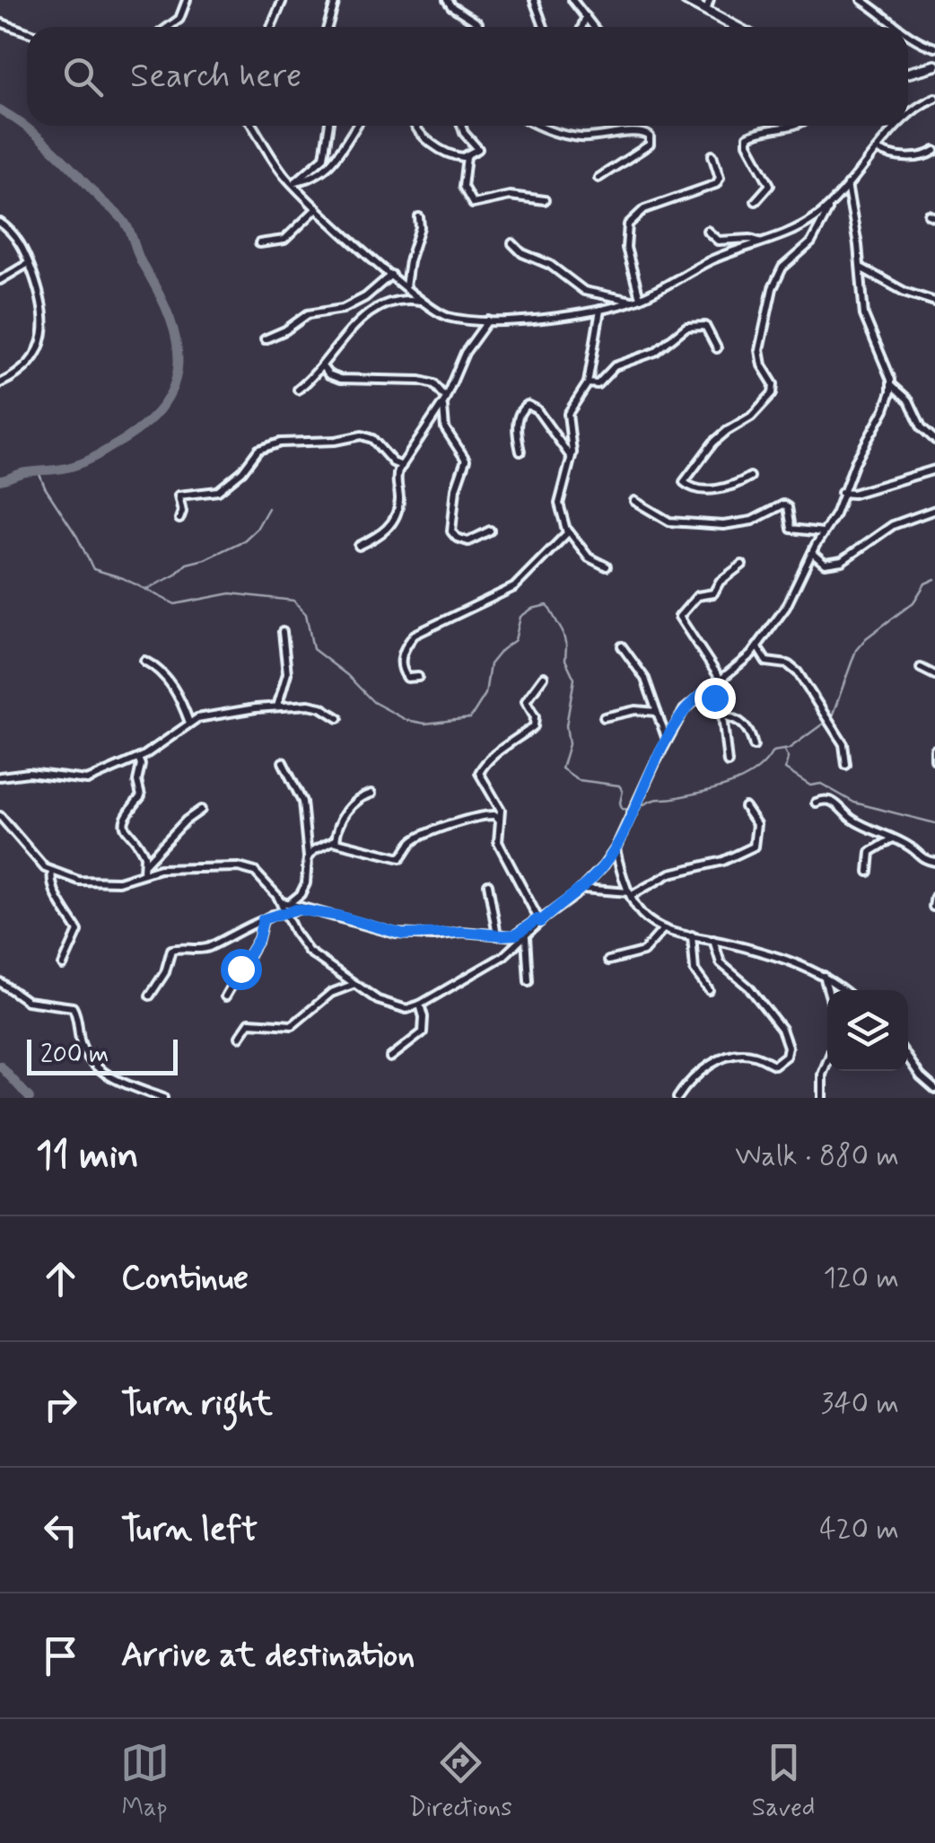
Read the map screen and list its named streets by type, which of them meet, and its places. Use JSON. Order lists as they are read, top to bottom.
{
  "scale_bar": "200 m",
  "page": {
    "search": "Search here",
    "scale": "200 m",
    "heading": ["11 min", "Walk · 880 m"],
    "list": [
      ["Continue", "120 m"],
      ["Turn right", "340 m"],
      ["Turn left", "420 m"],
      "Arrive at destination"
    ],
    "nav": ["Map", "Directions", "Saved"]
  }
}
